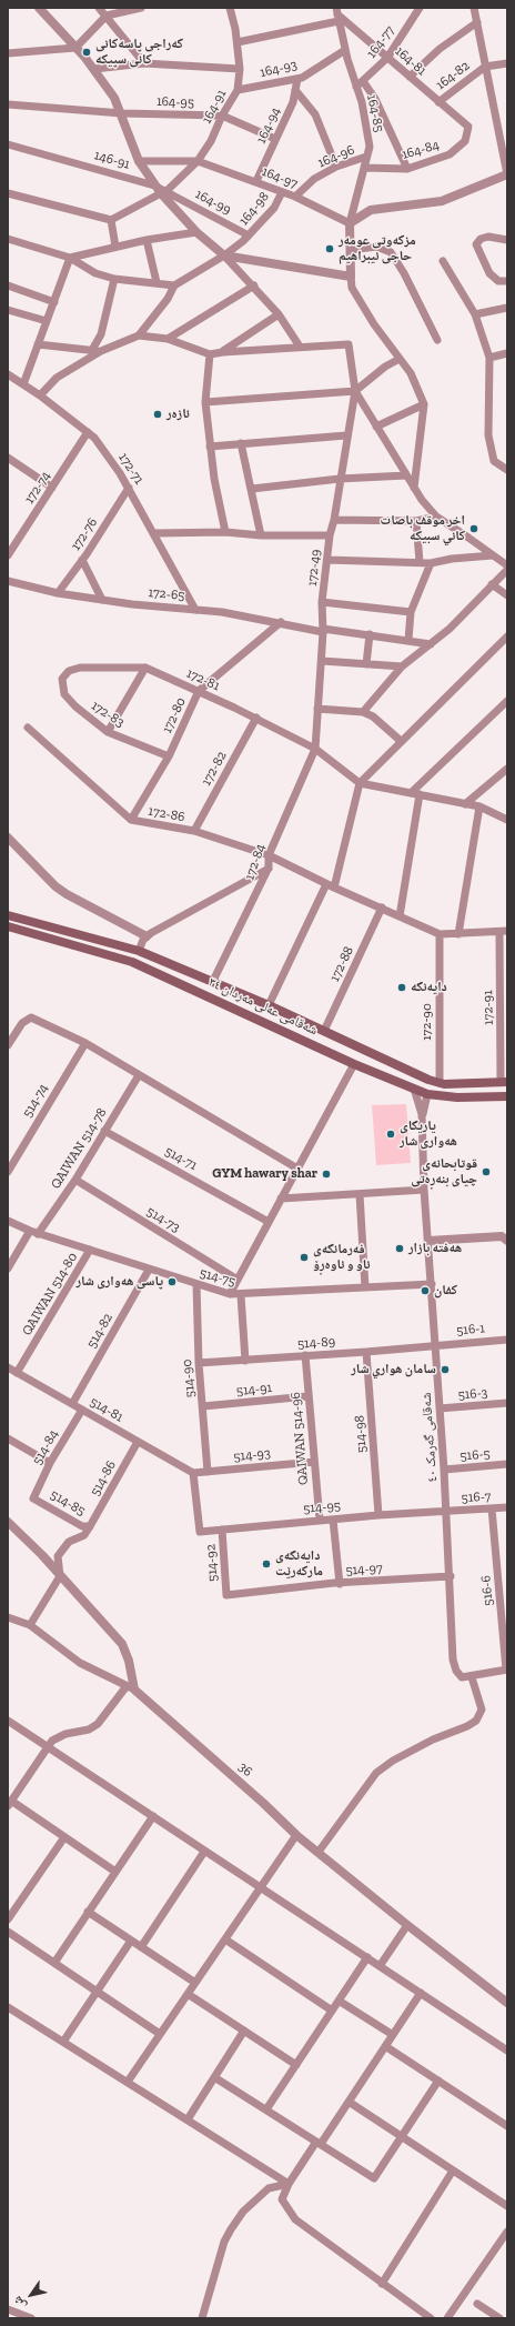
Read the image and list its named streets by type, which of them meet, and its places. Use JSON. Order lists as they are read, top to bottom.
{
  "streets": {
    "main road": ["شەقامی عەلی مەردان ٣٤"],
    "street": [
      "164-77",
      "164-81",
      "164-93",
      "164-82",
      "164-95",
      "164-91",
      "164-85",
      "164-94",
      "164-84",
      "164-96",
      "146-91",
      "164-97",
      "164-99",
      "164-98",
      "172-71",
      "172-74",
      "172-76",
      "172-49",
      "172-65",
      "172-81",
      "172-83",
      "172-80",
      "172-82",
      "172-86",
      "172-84",
      "172-88",
      "172-91",
      "172-90",
      "514-74",
      "QAIWAN 514-78",
      "514-71",
      "514-73",
      "514-75",
      "QAIWAN 514-80",
      "516-1",
      "514-82",
      "514-89",
      "514-90",
      "514-91",
      "516-3",
      "514-81",
      "514-98",
      "شەقامی گەرمک ٤٠",
      "QAIWAN 514-96",
      "514-84",
      "514-93",
      "516-5",
      "514-86",
      "516-7",
      "514-85",
      "514-95",
      "514-92",
      "514-97",
      "516-6",
      "36"
    ]
  },
  "crossings": [
    ["164-77", "164-81"],
    ["164-77", "164-85"],
    ["164-81", "164-82"],
    ["164-81", "164-85"],
    ["164-81", "164-84"],
    ["164-93", "164-91"],
    ["164-93", "164-85"],
    ["164-93", "164-94"],
    ["164-93", "164-96"],
    ["164-95", "164-91"],
    ["164-95", "164-94"],
    ["164-91", "164-97"],
    ["164-85", "164-84"],
    ["164-85", "164-96"],
    ["164-85", "164-97"],
    ["164-94", "164-97"],
    ["164-96", "164-97"],
    ["164-97", "164-98"],
    ["164-99", "164-98"],
    ["172-71", "172-74"],
    ["172-71", "172-76"],
    ["172-71", "172-65"],
    ["172-76", "172-65"],
    ["172-49", "172-65"],
    ["172-49", "172-81"],
    ["172-49", "172-84"],
    ["172-65", "172-80"],
    ["172-81", "172-83"],
    ["172-81", "172-80"],
    ["172-81", "172-82"],
    ["172-81", "172-84"],
    ["172-83", "172-80"],
    ["172-80", "172-86"],
    ["172-82", "172-86"],
    ["172-86", "172-84"],
    ["172-86", "172-88"],
    ["172-86", "172-91"],
    ["172-86", "172-90"],
    ["172-84", "شەقامی عەلی مەردان ٣٤"],
    ["172-88", "شەقامی عەلی مەردان ٣٤"],
    ["شەقامی عەلی مەردان ٣٤", "172-91"],
    ["شەقامی عەلی مەردان ٣٤", "172-90"],
    ["شەقامی عەلی مەردان ٣٤", "شەقامی گەرمک ٤٠"],
    ["QAIWAN 514-78", "514-71"],
    ["QAIWAN 514-78", "514-73"],
    ["QAIWAN 514-78", "514-75"],
    ["514-75", "QAIWAN 514-80"],
    ["514-75", "514-82"],
    ["514-75", "514-90"],
    ["514-75", "شەقامی گەرمک ٤٠"],
    ["QAIWAN 514-80", "514-81"],
    ["516-1", "514-89"],
    ["516-1", "شەقامی گەرمک ٤٠"],
    ["514-82", "514-81"],
    ["514-89", "514-90"],
    ["514-89", "514-98"],
    ["514-89", "شەقامی گەرمک ٤٠"],
    ["514-89", "QAIWAN 514-96"],
    ["514-90", "514-91"],
    ["514-90", "514-93"],
    ["514-91", "QAIWAN 514-96"],
    ["516-3", "شەقامی گەرمک ٤٠"],
    ["514-81", "514-84"],
    ["514-81", "514-93"],
    ["514-81", "514-86"],
    ["514-81", "514-95"],
    ["514-98", "514-95"],
    ["شەقامی گەرمک ٤٠", "516-5"],
    ["شەقامی گەرمک ٤٠", "516-7"],
    ["شەقامی گەرمک ٤٠", "514-95"],
    ["شەقامی گەرمک ٤٠", "514-97"],
    ["QAIWAN 514-96", "514-93"],
    ["QAIWAN 514-96", "514-95"],
    ["514-84", "514-85"],
    ["514-93", "514-95"],
    ["514-86", "514-85"],
    ["516-7", "514-95"],
    ["516-7", "516-6"],
    ["514-95", "514-92"],
    ["514-92", "514-97"]
  ],
  "places": [
    "گەراجی پاسەکانی کانی سپیکە",
    "مزگەوتی عومەر حاجی ئیبراهیم",
    "ئازەر",
    "اخر موقف باصات كاني سبيكه",
    "دایەنگە",
    "یاریگای هەواری شار",
    "قوتابحانەی چیای بنەڕەتی",
    "GYM hawary shar",
    "هەفتە بازار",
    "فەرمانگەی ئاو و ئاوەڕۆ",
    "پاسی هەواری شار",
    "كفان",
    "سامان هواري شار",
    "دایەنگەی مارگەرێت"
  ],
  "north": "bottom left"
}
